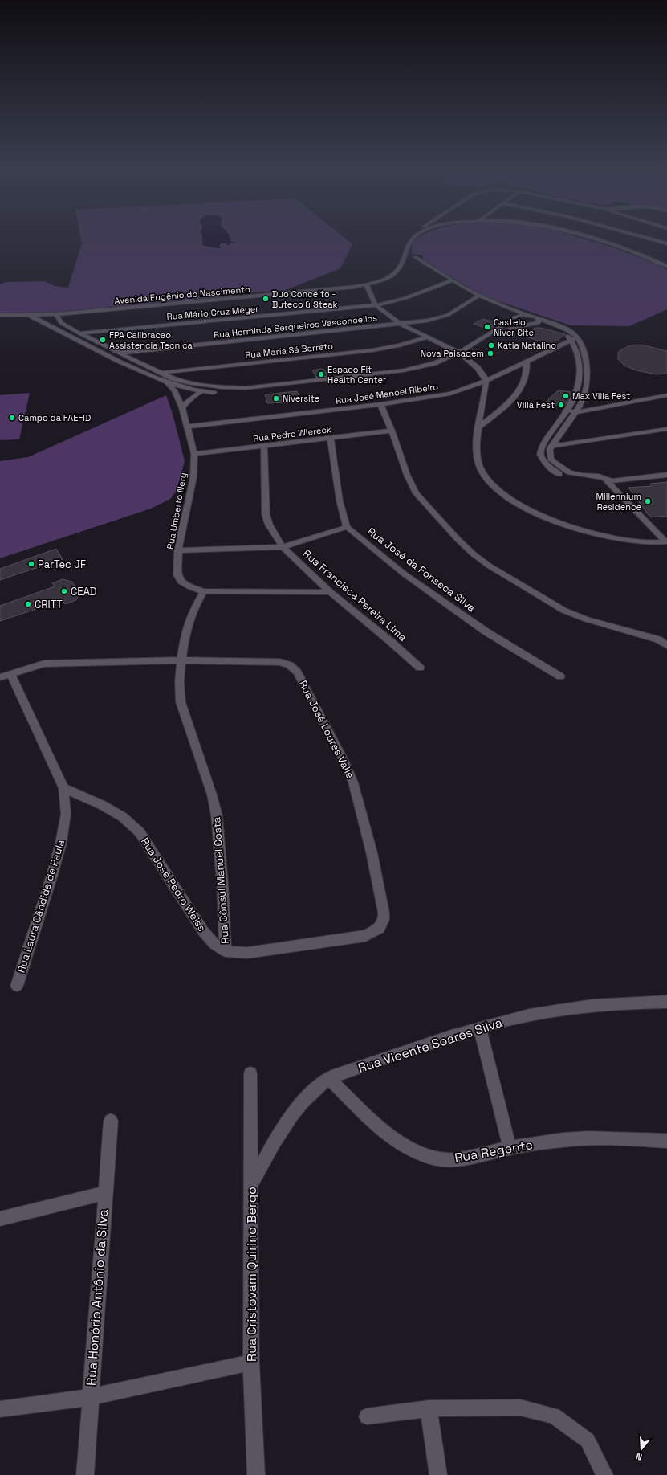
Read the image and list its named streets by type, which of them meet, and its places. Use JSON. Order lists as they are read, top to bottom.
{
  "streets": {
    "street": [
      "Avenida Eugênio do Nascimento",
      "Rua Mário Cruz Meyer",
      "Rua Herminda Serqueiros Vasconcellos",
      "Rua María Sá Barreto",
      "Rua José Manoel Ribeiro",
      "Rua Pedro Wiereck",
      "Rua Umberto Nery",
      "Rua José da Fonseca Silva",
      "Rua Francisca Pereira Lima",
      "Rua José Loures Valle",
      "Rua Cônsul Manuel Costa",
      "Rua José Pedro Weiss",
      "Rua Laura Cândida de Paula",
      "Rua Vicente Soares Silva",
      "Rua Regente",
      "Rua Cristovam Quirino Bergo",
      "Rua Honório Antônio da Silva"
    ]
  },
  "crossings": [
    ["Rua José Manoel Ribeiro", "Rua Umberto Nery"],
    ["Rua Pedro Wiereck", "Rua Umberto Nery"],
    ["Rua Pedro Wiereck", "Rua Francisca Pereira Lima"],
    ["Rua Umberto Nery", "Rua Francisca Pereira Lima"],
    ["Rua Umberto Nery", "Rua Cônsul Manuel Costa"],
    ["Rua José Loures Valle", "Rua Cônsul Manuel Costa"],
    ["Rua José Loures Valle", "Rua José Pedro Weiss"],
    ["Rua Cônsul Manuel Costa", "Rua José Pedro Weiss"],
    ["Rua José Pedro Weiss", "Rua Laura Cândida de Paula"],
    ["Rua Vicente Soares Silva", "Rua Regente"],
    ["Rua Vicente Soares Silva", "Rua Cristovam Quirino Bergo"]
  ],
  "places": [
    "Duo Conceito - Buteco & Steak",
    "Castelo Niver Site",
    "FPA Calibracao Assistencia Tecnica",
    "Katia Natalino",
    "Nova Paisagem",
    "Espaco Fit Health Center",
    "Max Villa Fest",
    "Niversite",
    "Villa Fest",
    "Campo da FAEFID",
    "Millennium Residence",
    "ParTec JF",
    "CEAD",
    "CRITT"
  ],
  "north": "bottom"
}
